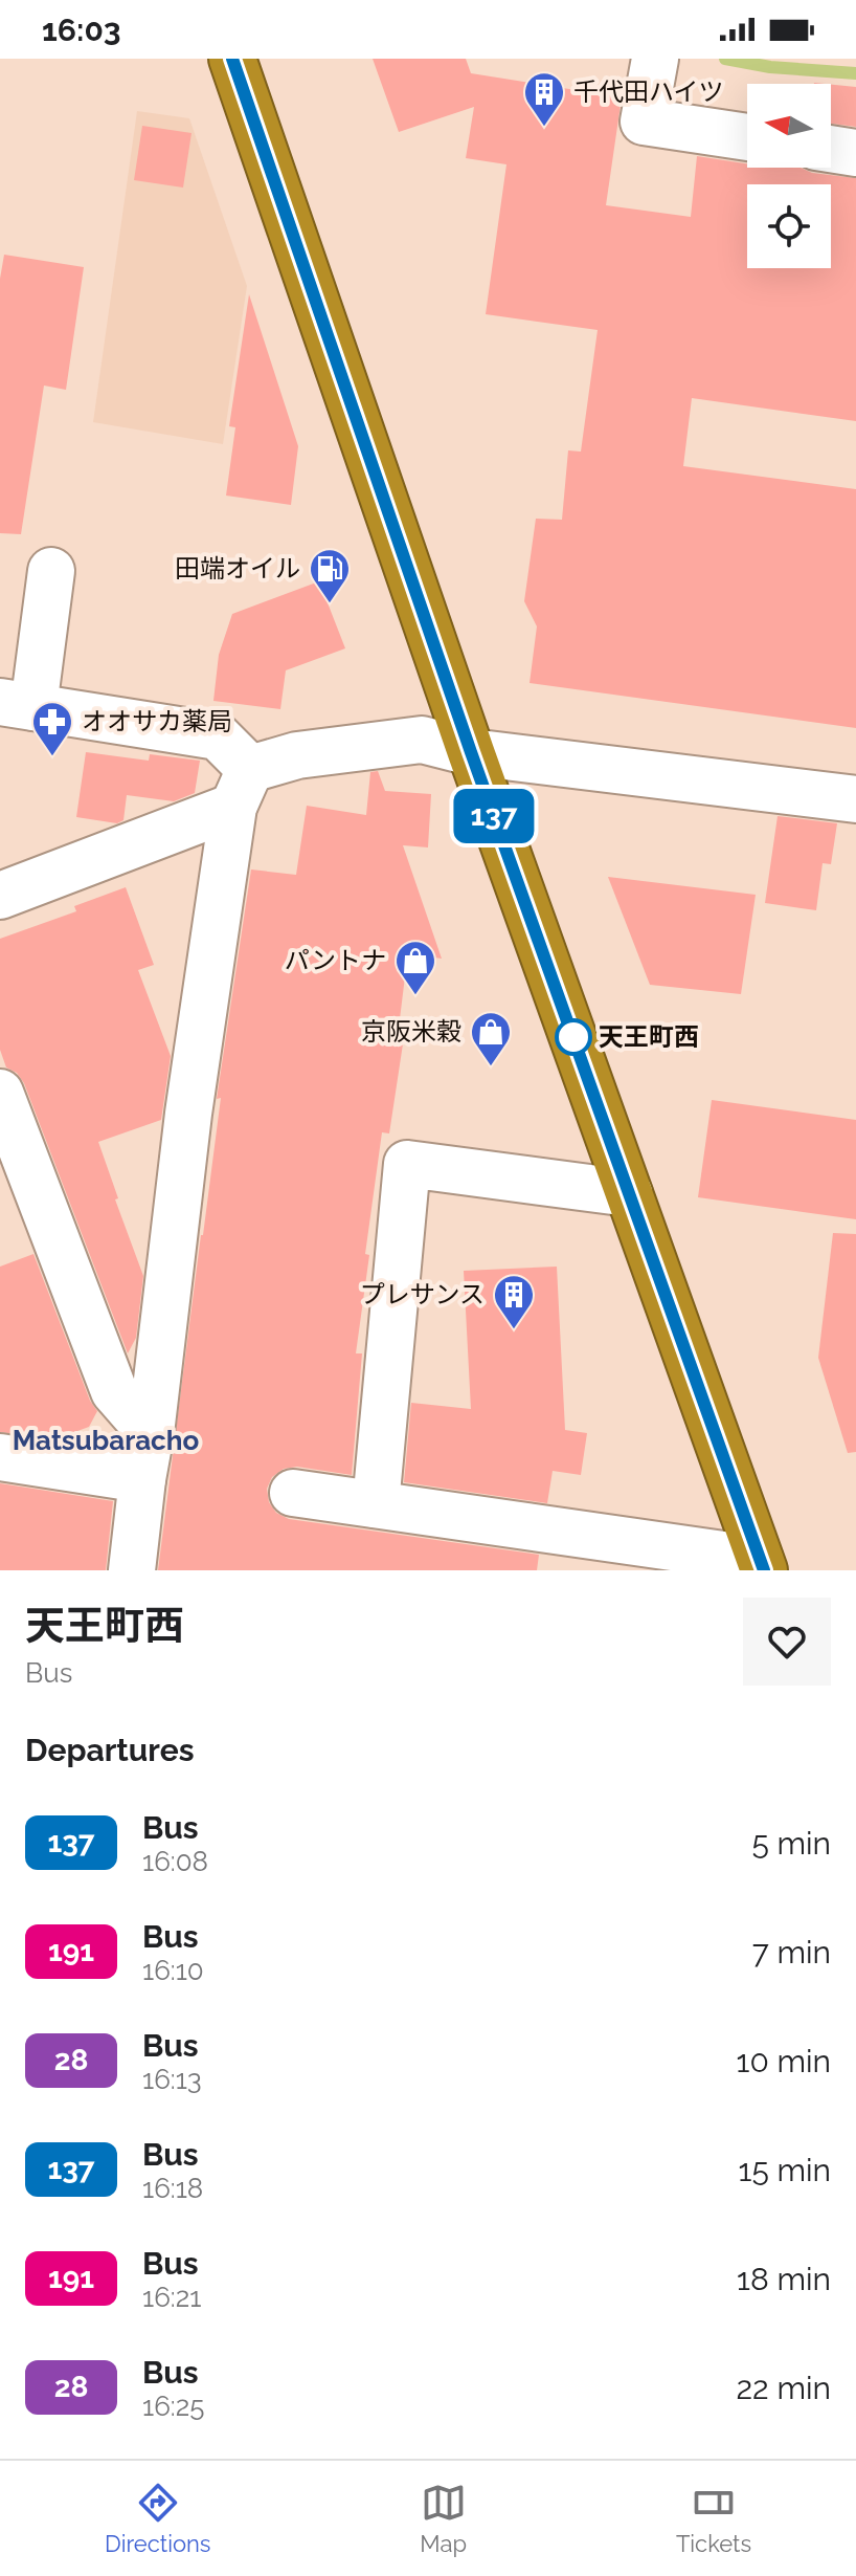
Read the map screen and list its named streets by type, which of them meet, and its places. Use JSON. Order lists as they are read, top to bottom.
{
  "districts": ["Matsubaracho"],
  "places": {
    "building": ["千代田ハイツ", "プレサンス"],
    "fuel station": ["田端オイル"],
    "pharmacy": ["オオサカ薬局"],
    "shop": ["パントナ", "京阪米穀"],
    "other": ["天王町西"]
  },
  "lines": ["bus line 137"],
  "north": "left",
  "page": {
    "status": "16:03",
    "on_map": "137",
    "heading": [
      ["天王町西", "Bus"],
      "Departures"
    ],
    "list": [
      {
        "mark": "137",
        "name": "Bus",
        "note": "16:08",
        "value": "5 min"
      },
      {
        "mark": "191",
        "name": "Bus",
        "note": "16:10",
        "value": "7 min"
      },
      {
        "mark": "28",
        "name": "Bus",
        "note": "16:13",
        "value": "10 min"
      },
      {
        "mark": "137",
        "name": "Bus",
        "note": "16:18",
        "value": "15 min"
      },
      {
        "mark": "191",
        "name": "Bus",
        "note": "16:21",
        "value": "18 min"
      },
      {
        "mark": "28",
        "name": "Bus",
        "note": "16:25",
        "value": "22 min"
      }
    ],
    "tabs": ["Directions", "Map", "Tickets"]
  }
}
